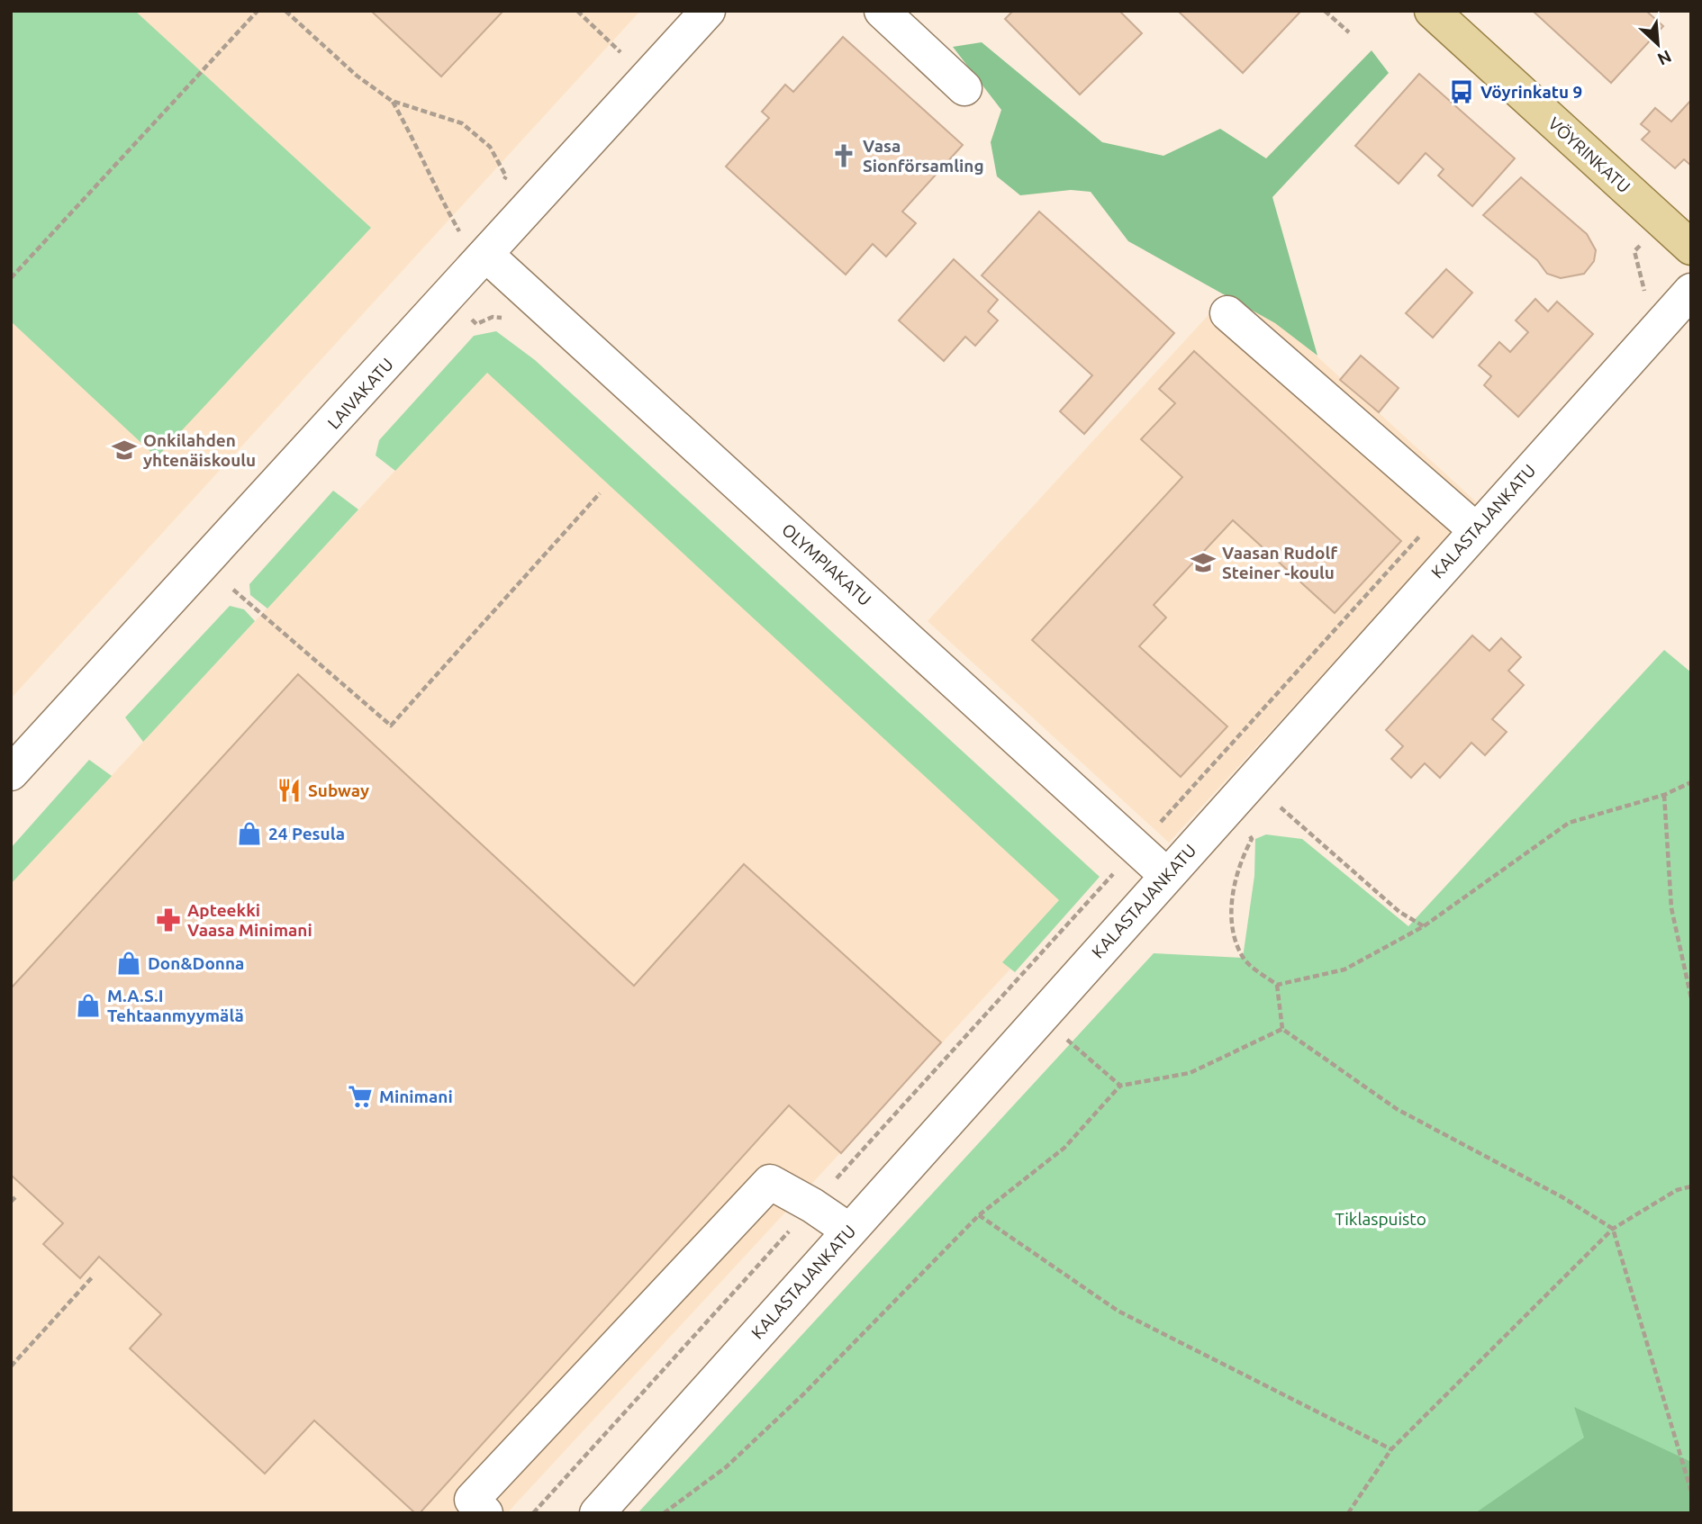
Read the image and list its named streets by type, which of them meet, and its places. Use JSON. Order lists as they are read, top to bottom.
{
  "streets": {
    "main road": ["VÖYRINKATU"],
    "street": ["LAIVAKATU", "KALASTAJANKATU", "OLYMPIAKATU"]
  },
  "crossings": [
    ["LAIVAKATU", "OLYMPIAKATU"],
    ["KALASTAJANKATU", "OLYMPIAKATU"]
  ],
  "parks": ["Tiklaspuisto"],
  "places": {
    "bus stop": ["Vöyrinkatu 9"],
    "church": ["Vasa Sionförsamling"],
    "school or university": ["Onkilahden yhtenäiskoulu", "Vaasan Rudolf Steiner -koulu"],
    "restaurant": ["Subway"],
    "shop": ["24 Pesula", "Don&Donna", "M.A.S.I Tehtaanmyymälä"],
    "pharmacy": ["Apteekki Vaasa Minimani"],
    "supermarket": ["Minimani"]
  },
  "north": "bottom right"
}
